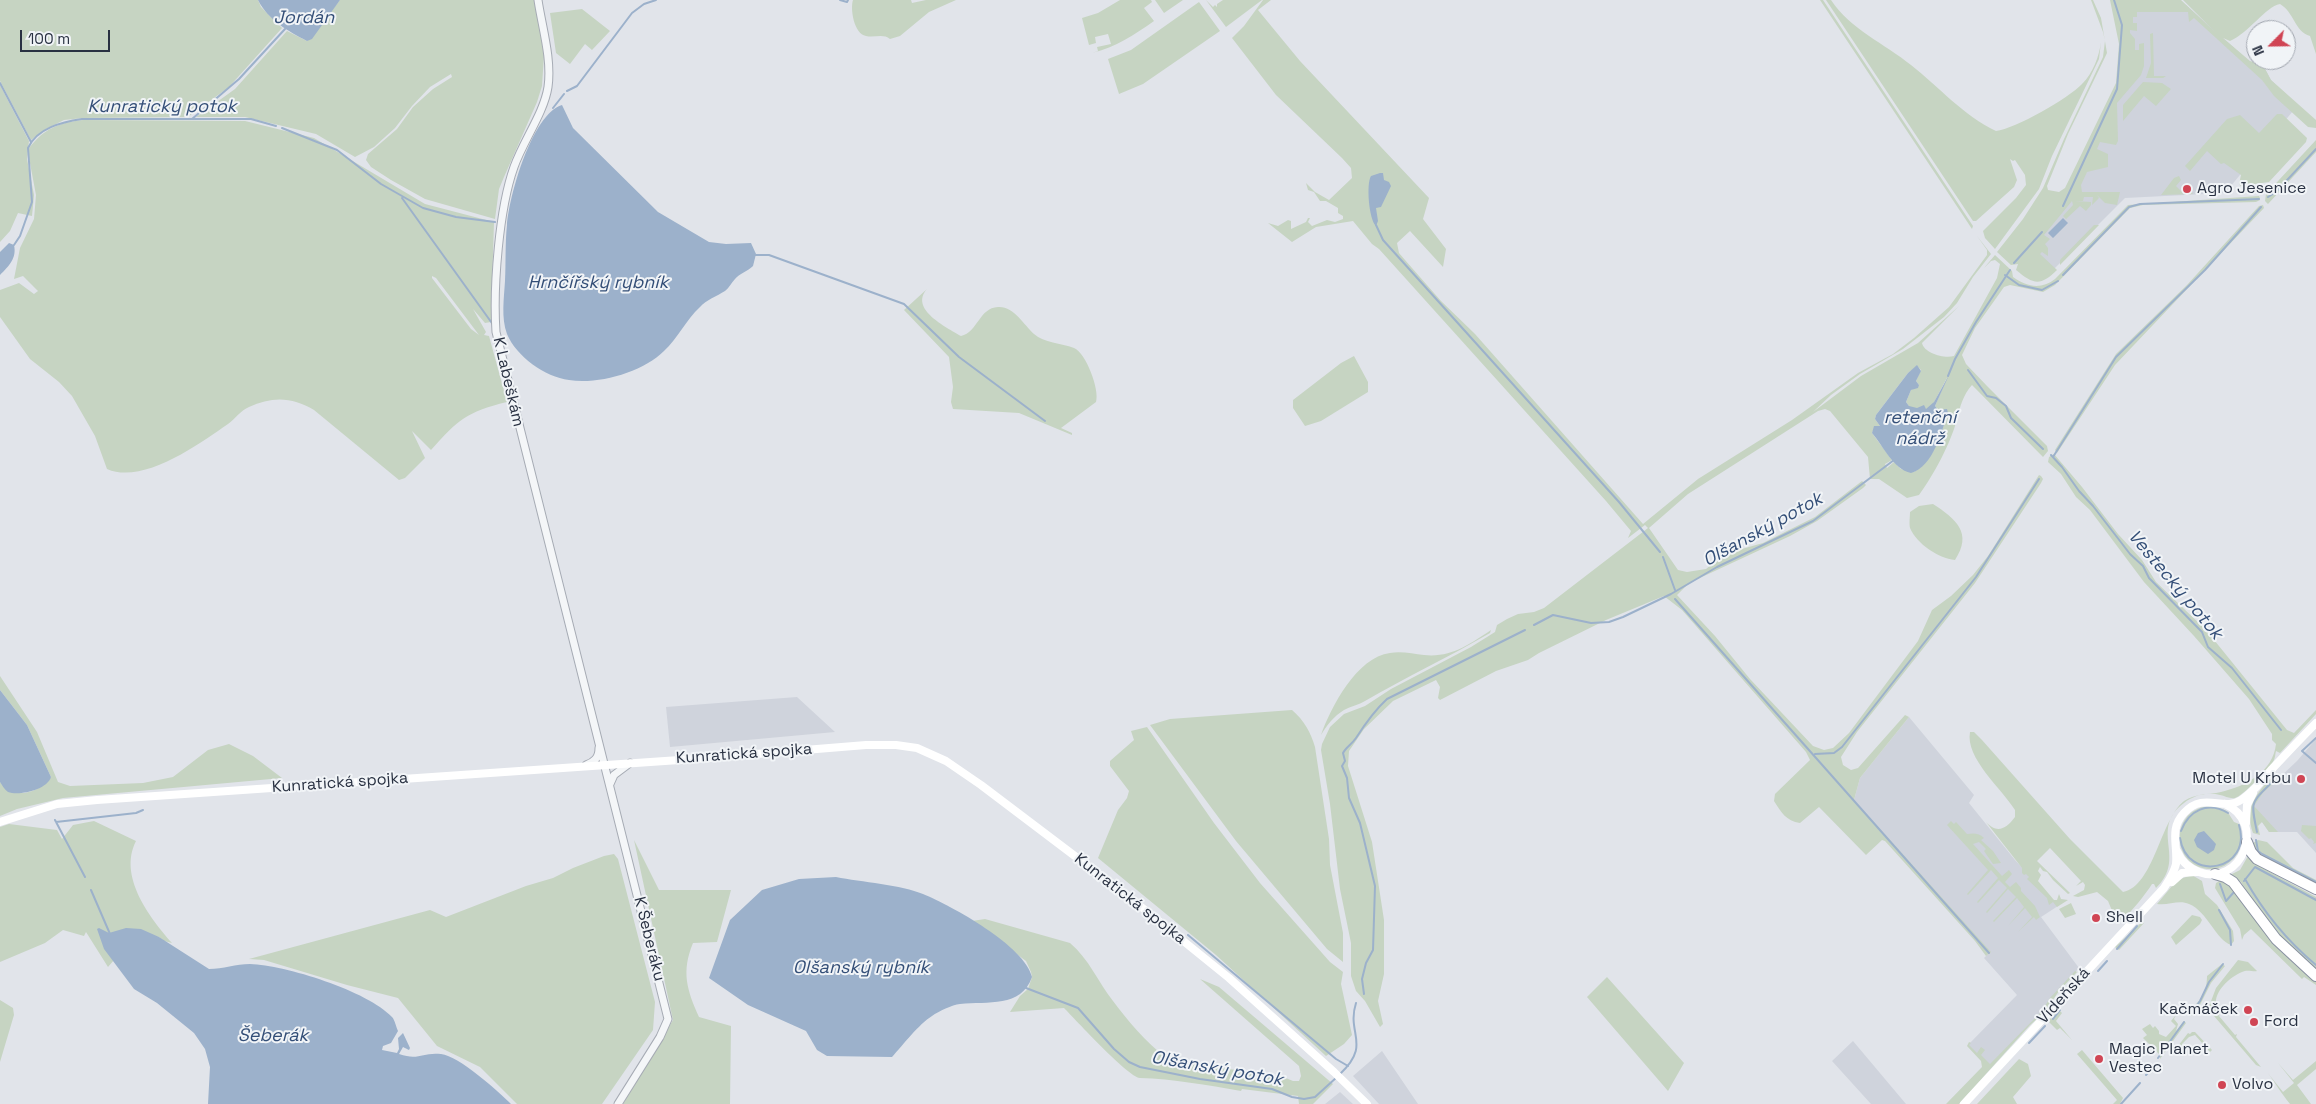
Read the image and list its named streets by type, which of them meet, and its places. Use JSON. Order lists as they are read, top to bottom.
{
  "streets": {
    "main road": ["Kunratická spojka", "Vídeňská"],
    "street": ["K Labeškám", "K Šeberáku"]
  },
  "crossings": [
    ["K Labeškám", "Kunratická spojka"],
    ["K Labeškám", "K Šeberáku"],
    ["Kunratická spojka", "K Šeberáku"]
  ],
  "water": [
    "Jordán",
    "Kunratický potok",
    "Hrnčířský rybník",
    "retenční nádrž",
    "Olšanský potok",
    "Vestecký potok",
    "Olšanský rybník",
    "Šeberák"
  ],
  "places": [
    "Agro Jesenice",
    "Motel U Krbu",
    "Shell",
    "Kačmáček",
    "Ford",
    "Magic Planet Vestec",
    "Volvo"
  ],
  "scale_bar": "100 m",
  "north": "bottom left"
}
